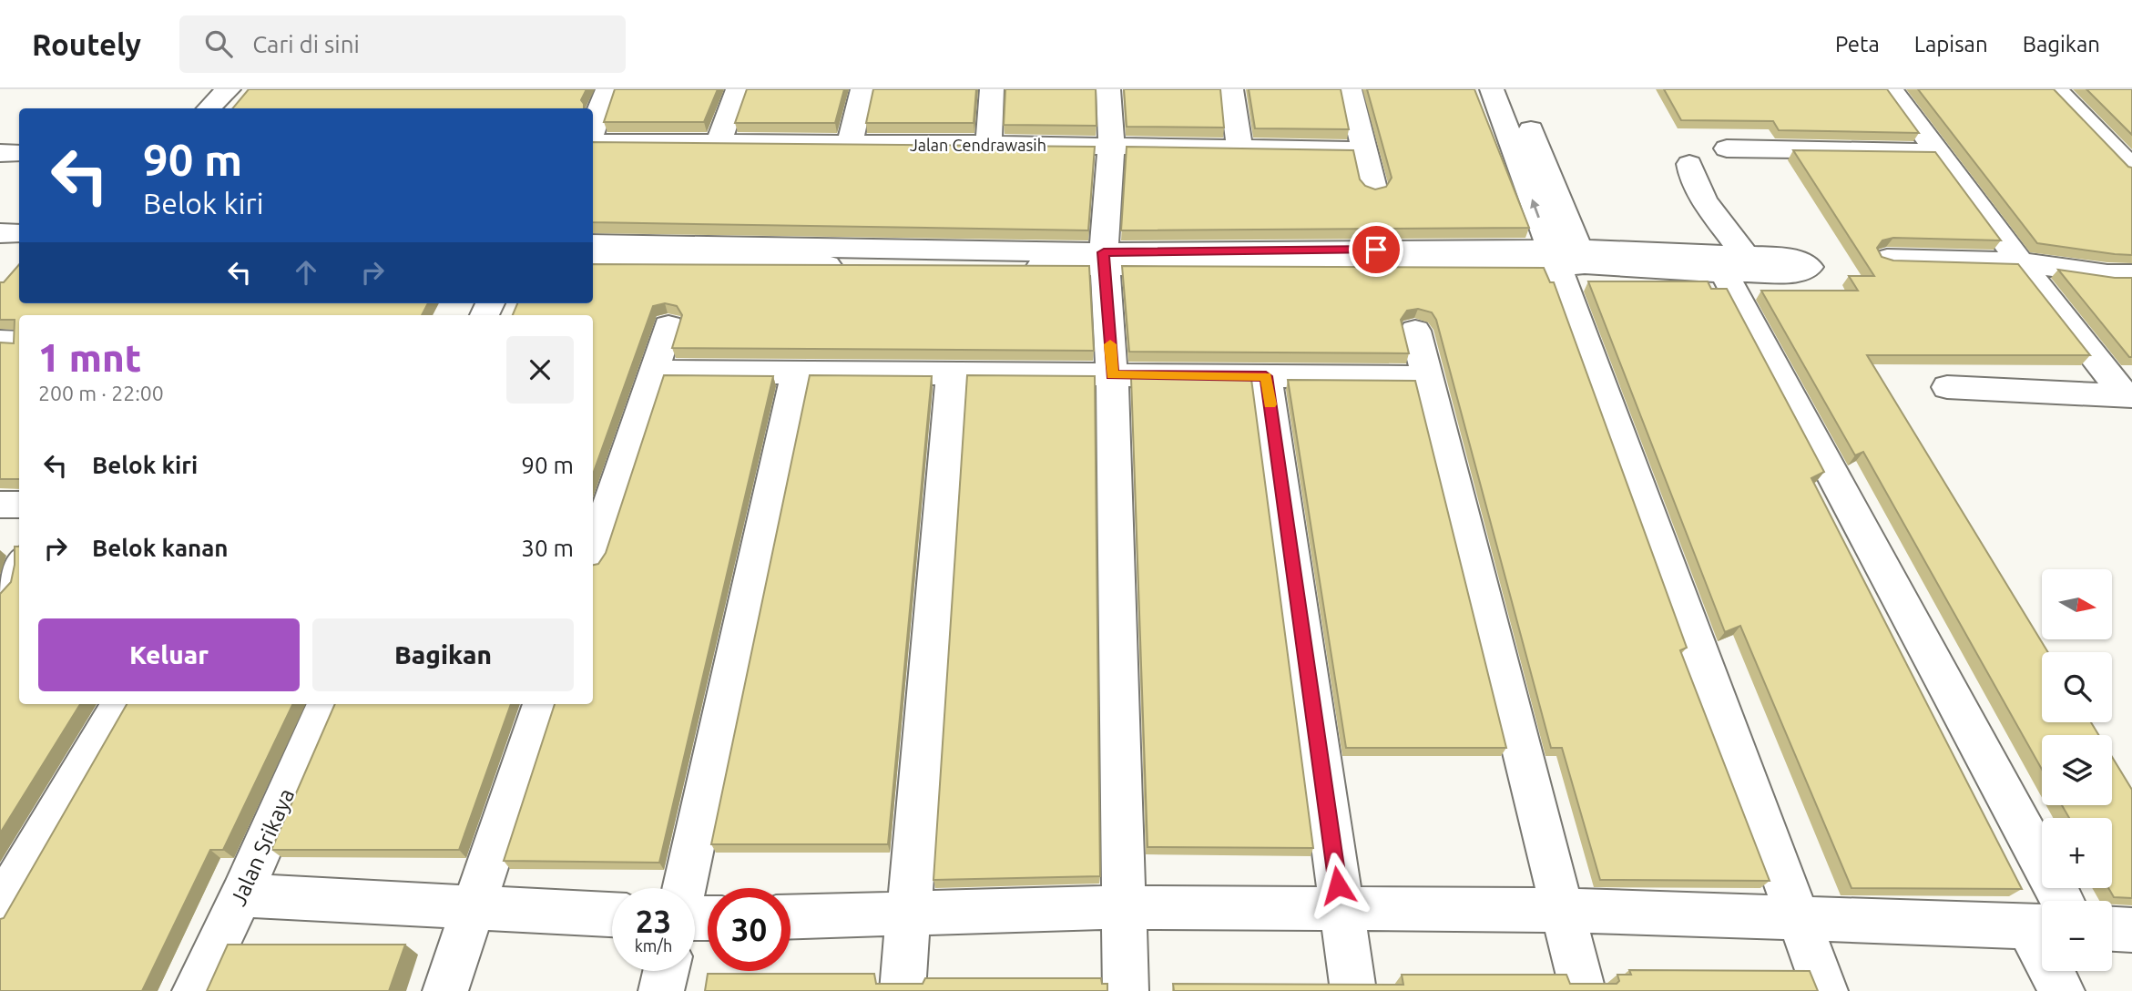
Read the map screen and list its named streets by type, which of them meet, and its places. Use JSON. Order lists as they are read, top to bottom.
{
  "streets": {
    "street": ["Jalan Cendrawasih", "Jalan Srikaya"]
  },
  "north": "right",
  "page": {
    "header": "Routely",
    "search": "Cari di sini",
    "nav": ["Peta", "Lapisan", "Bagikan"],
    "turn": ["90 m", "Belok kiri"],
    "heading": ["1 mnt", "200 m · 22:00"],
    "list": [
      {
        "name": "Belok kiri",
        "value": "90 m"
      },
      {
        "name": "Belok kanan",
        "value": "30 m"
      }
    ],
    "map_buttons": ["+", "−"],
    "buttons": ["Keluar", "Bagikan"],
    "speed": "23 km/h",
    "limit": "30"
  }
}
